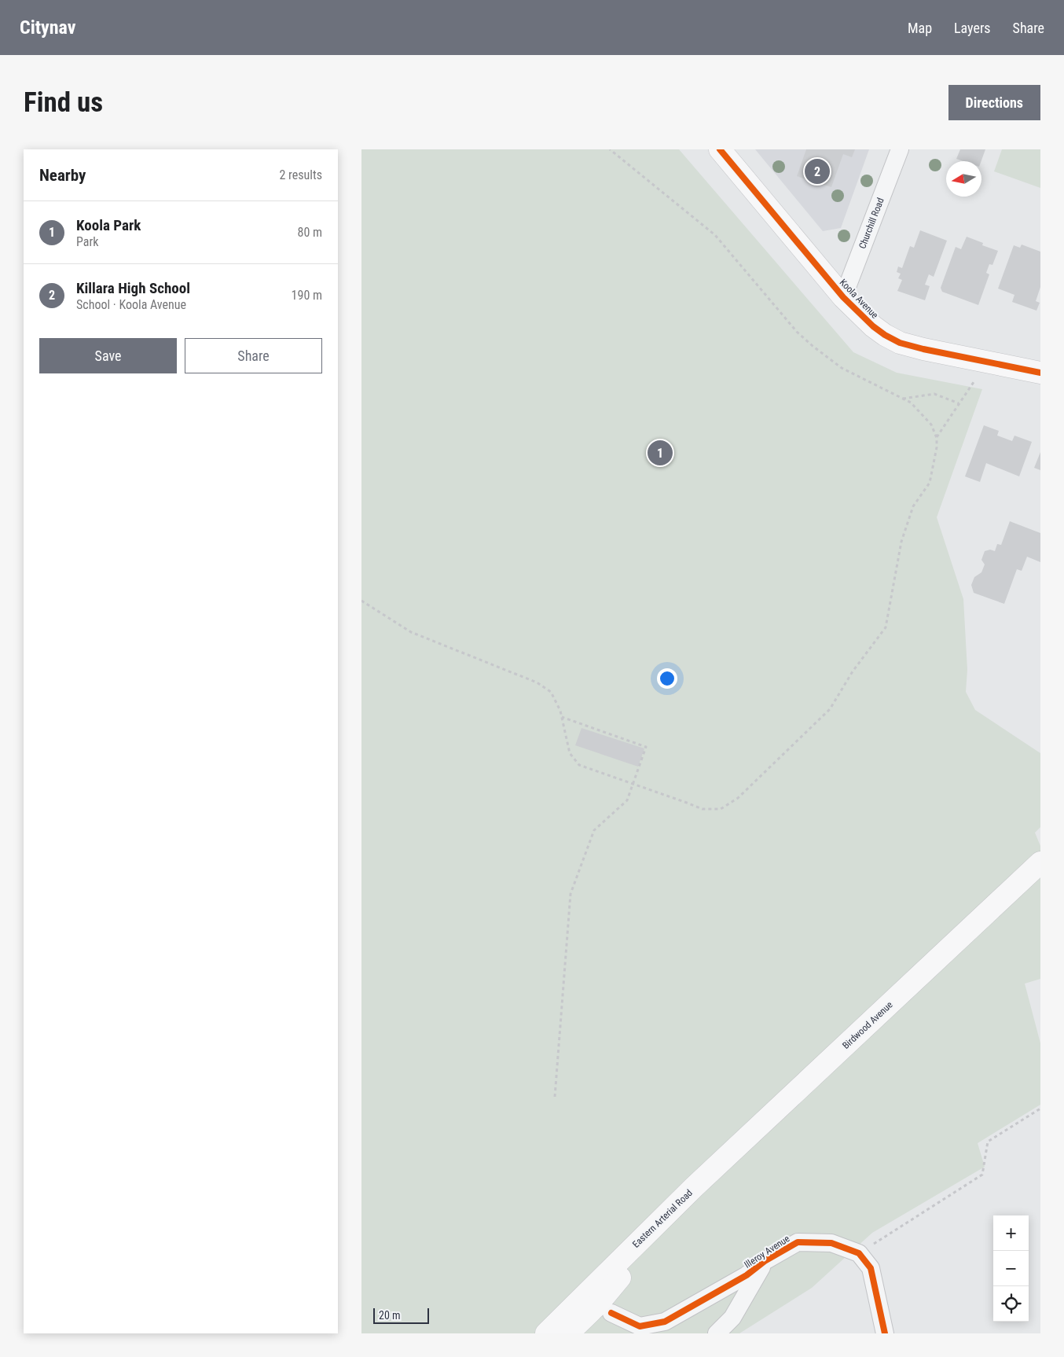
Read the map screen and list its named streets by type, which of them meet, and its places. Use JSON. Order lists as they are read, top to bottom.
{
  "streets": {
    "main road": ["Koola Avenue", "Birdwood Avenue", "Eastern Arterial Road"],
    "street": ["Churchill Road", "Illeroy Avenue"]
  },
  "crossings": [
    ["Churchill Road", "Koola Avenue"],
    ["Birdwood Avenue", "Eastern Arterial Road"]
  ],
  "scale_bar": "20 m",
  "north": "left",
  "page": {
    "header": "Citynav",
    "nav": ["Map", "Layers", "Share"],
    "buttons": [
      "Directions",
      ["Save", "Share"]
    ],
    "title": "Find us",
    "heading": ["Nearby", "2 results"],
    "pins": ["2", "1"],
    "list": [
      {
        "mark": "1",
        "name": "Koola Park",
        "note": "Park",
        "value": "80 m"
      },
      {
        "mark": "2",
        "name": "Killara High School",
        "note": "School · Koola Avenue",
        "value": "190 m"
      }
    ],
    "map_buttons": ["+", "−"],
    "scale": "20 m"
  }
}
